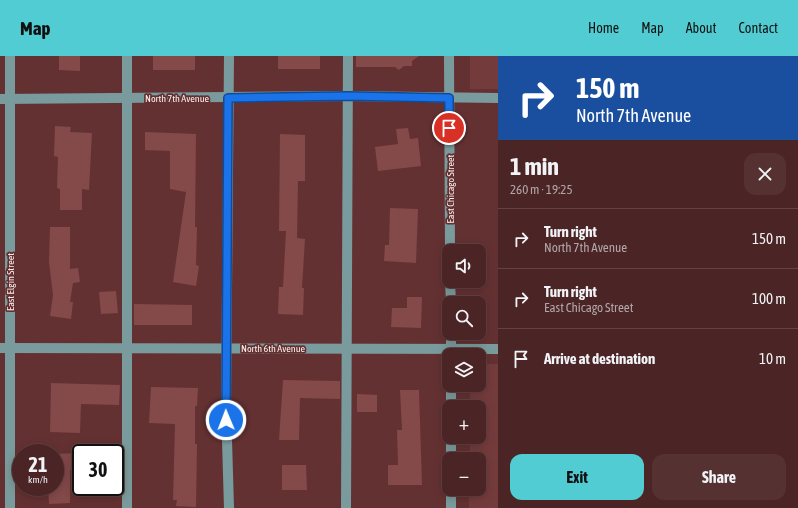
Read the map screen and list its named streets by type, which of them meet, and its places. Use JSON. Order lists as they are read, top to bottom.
{
  "streets": {
    "street": [
      "North 7th Avenue",
      "East Chicago Street",
      "East Elgin Street",
      "North 6th Avenue"
    ]
  },
  "crossings": [
    ["North 7th Avenue", "East Chicago Street"],
    ["North 7th Avenue", "East Elgin Street"],
    ["East Elgin Street", "North 6th Avenue"]
  ],
  "page": {
    "header": "Map",
    "nav": [
      "Home",
      "Map",
      "About",
      "Contact"
    ],
    "turn": ["150 m", "North 7th Avenue"],
    "heading": ["1 min", "260 m · 19:25"],
    "list": [
      {
        "name": "Turn right",
        "note": "North 7th Avenue",
        "value": "150 m"
      },
      {
        "name": "Turn right",
        "note": "East Chicago Street",
        "value": "100 m"
      },
      {
        "name": "Arrive at destination",
        "value": "10 m"
      }
    ],
    "map_buttons": ["+", "−"],
    "speed": "21 km/h",
    "limit": "30",
    "buttons": ["Exit", "Share"]
  }
}
